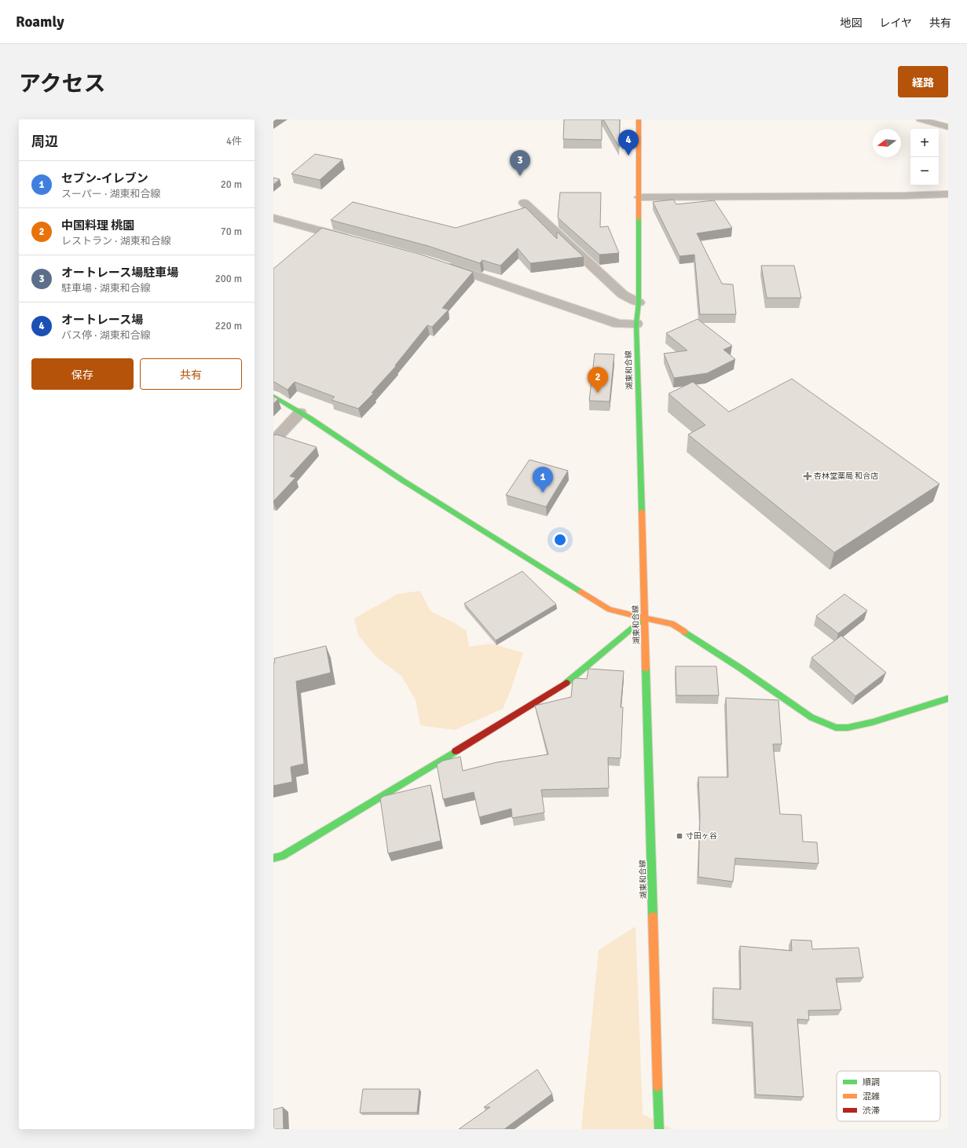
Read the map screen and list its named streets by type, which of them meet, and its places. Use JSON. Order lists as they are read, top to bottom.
{
  "streets": {
    "main road": ["湖東和合線"]
  },
  "places": {
    "health": ["杏林堂薬局 和合店"],
    "transit": ["寸田ヶ谷"]
  },
  "legend": ["順調", "混雑", "渋滞"],
  "north": "left",
  "page": {
    "header": "Roamly",
    "nav": ["地図", "レイヤ", "共有"],
    "title": "アクセス",
    "buttons": [
      "経路",
      ["保存", "共有"]
    ],
    "heading": ["周辺", "4件"],
    "map_buttons": ["+", "−"],
    "pins": [
      "4",
      "3",
      "2",
      "1"
    ],
    "list": [
      {
        "mark": "1",
        "name": "セブン-イレブン",
        "note": "スーパー · 湖東和合線",
        "value": "20 m"
      },
      {
        "mark": "2",
        "name": "中国料理 桃園",
        "note": "レストラン · 湖東和合線",
        "value": "70 m"
      },
      {
        "mark": "3",
        "name": "オートレース場駐車場",
        "note": "駐車場 · 湖東和合線",
        "value": "200 m"
      },
      {
        "mark": "4",
        "name": "オートレース場",
        "note": "バス停 · 湖東和合線",
        "value": "220 m"
      }
    ]
  }
}
